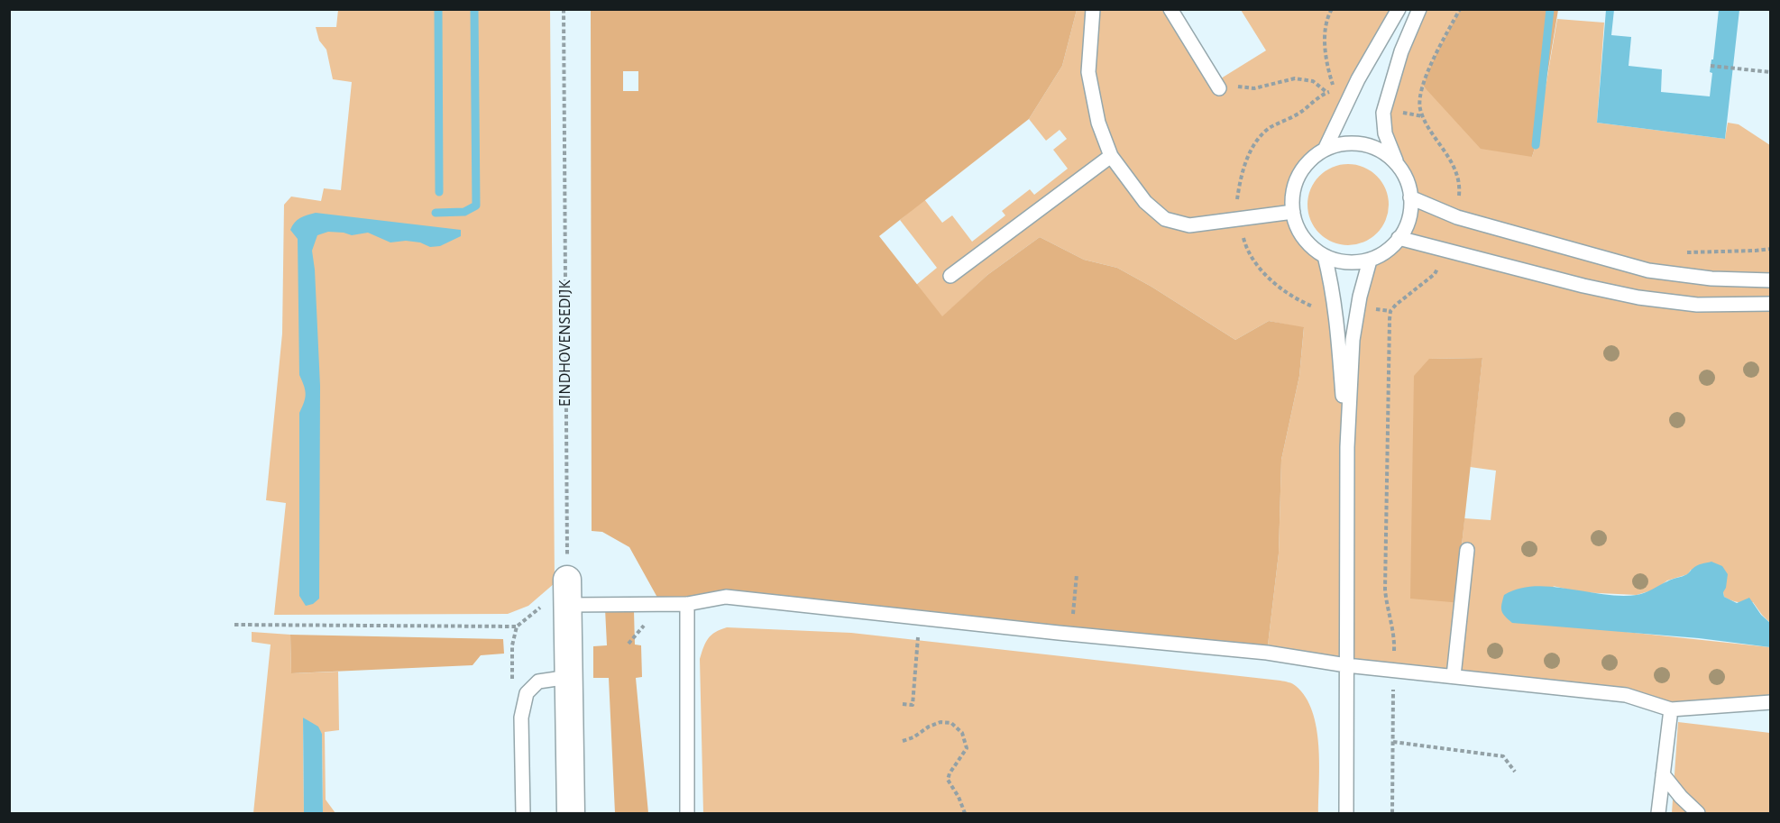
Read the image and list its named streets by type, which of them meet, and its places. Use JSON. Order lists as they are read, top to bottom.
{
  "streets": {
    "path": ["EINDHOVENSEDIJK"]
  }
}
